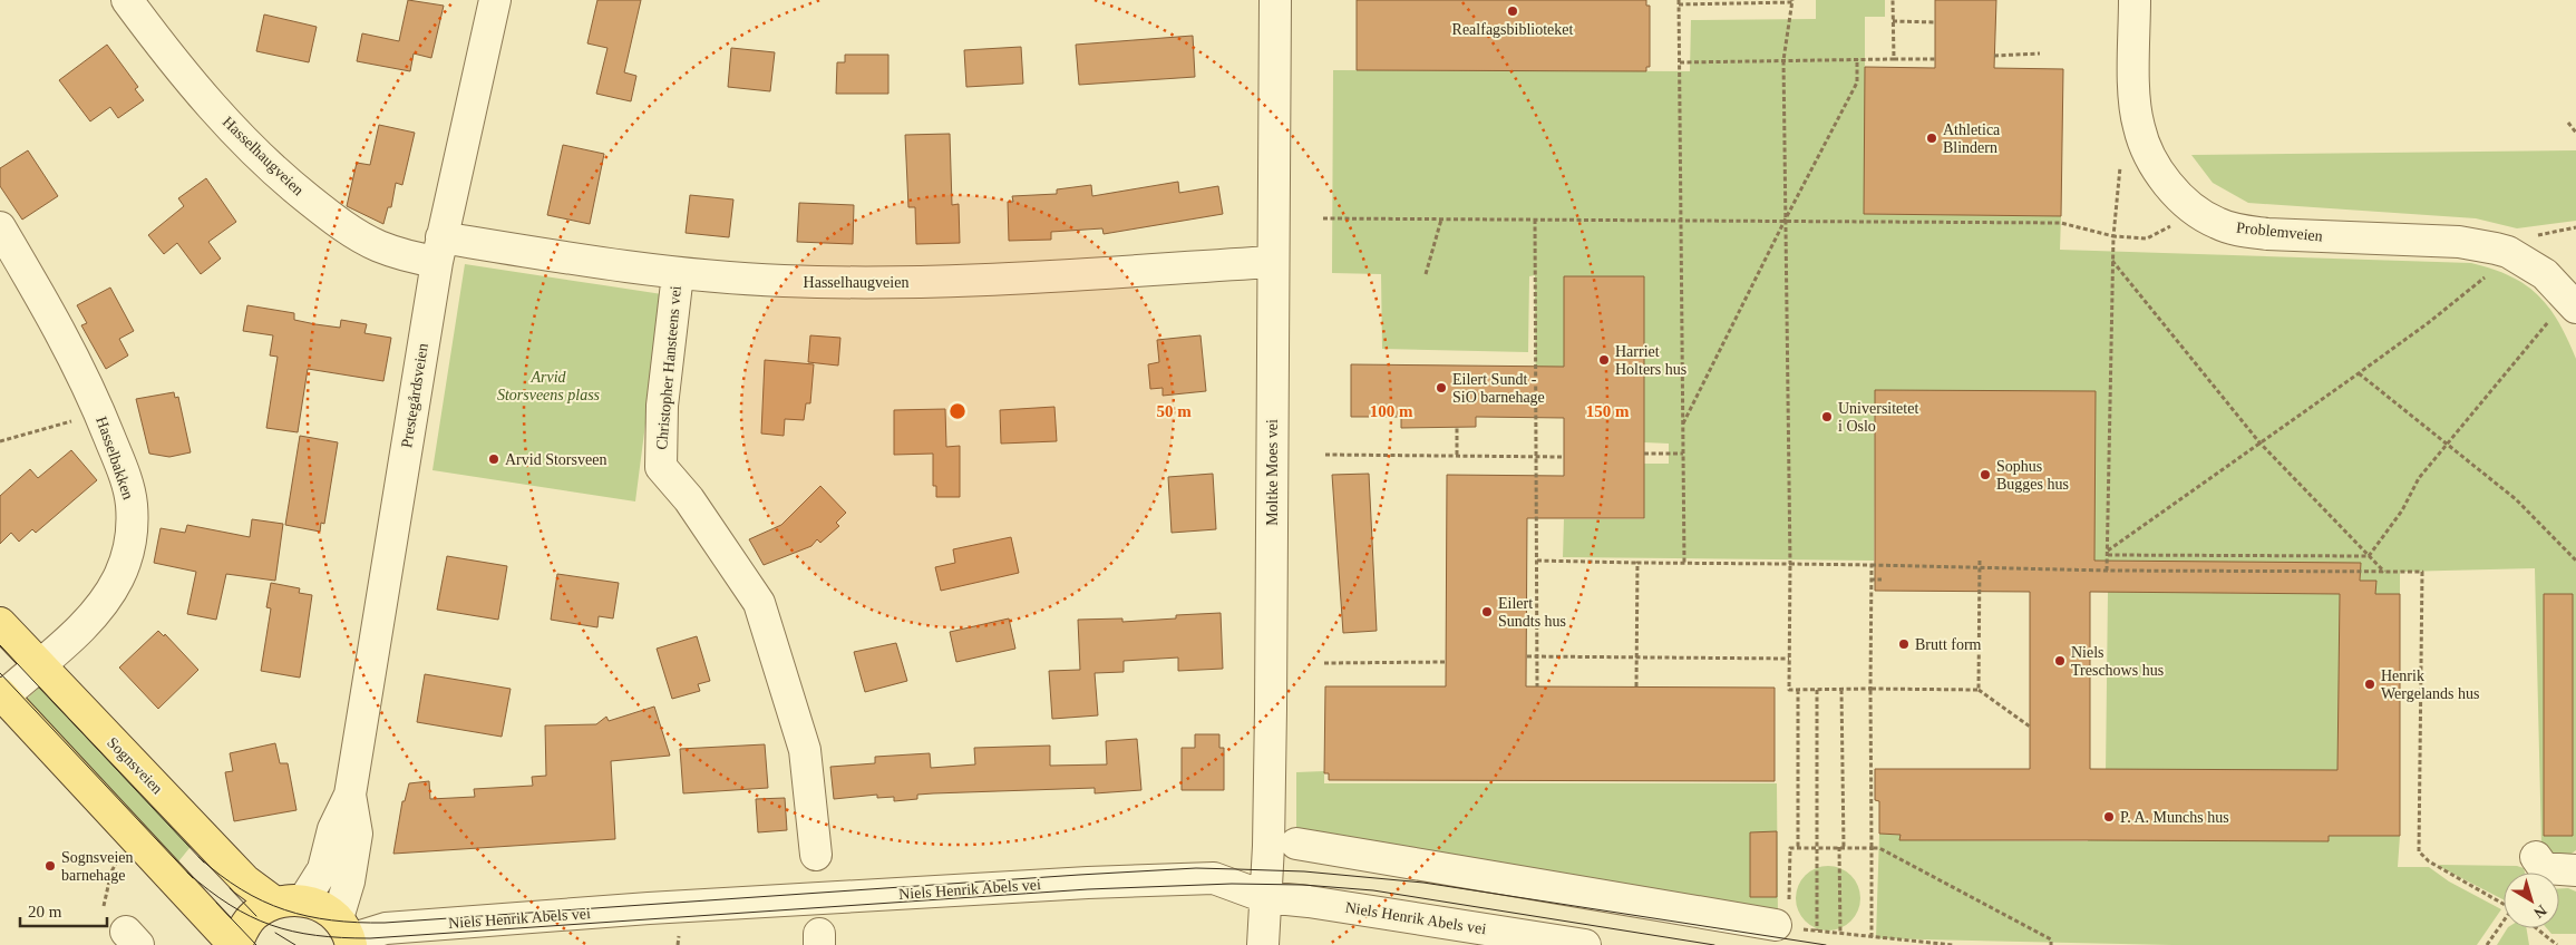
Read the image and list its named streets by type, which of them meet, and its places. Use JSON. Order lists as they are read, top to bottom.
{
  "streets": {
    "main road": ["Sognsveien"],
    "street": [
      "Hasselhaugveien",
      "Problemveien",
      "Christopher Hansteens vei",
      "Prestegårdsveien",
      "Hasselbakken",
      "Moltke Moes vei",
      "Niels Henrik Abels vei"
    ]
  },
  "crossings": [
    ["Hasselhaugveien", "Christopher Hansteens vei"],
    ["Hasselhaugveien", "Prestegårdsveien"],
    ["Hasselhaugveien", "Moltke Moes vei"],
    ["Prestegårdsveien", "Sognsveien"],
    ["Prestegårdsveien", "Niels Henrik Abels vei"],
    ["Hasselbakken", "Sognsveien"],
    ["Moltke Moes vei", "Niels Henrik Abels vei"],
    ["Sognsveien", "Niels Henrik Abels vei"]
  ],
  "parks": ["Arvid Storsveens plass"],
  "places": [
    "Realfagsbiblioteket",
    "Athletica Blindern",
    "Harriet Holters hus",
    "Eilert Sundt - SiO barnehage",
    "Universitetet i Oslo",
    "Arvid Storsveen",
    "Sophus Bugges hus",
    "Eilert Sundts hus",
    "Brutt form",
    "Niels Treschows hus",
    "Henrik Wergelands hus",
    "P. A. Munchs hus",
    "Sognsveien barnehage"
  ],
  "scale_bar": "20 m",
  "north": "bottom right",
  "rings": ["50 m", "100 m", "150 m"]
}
